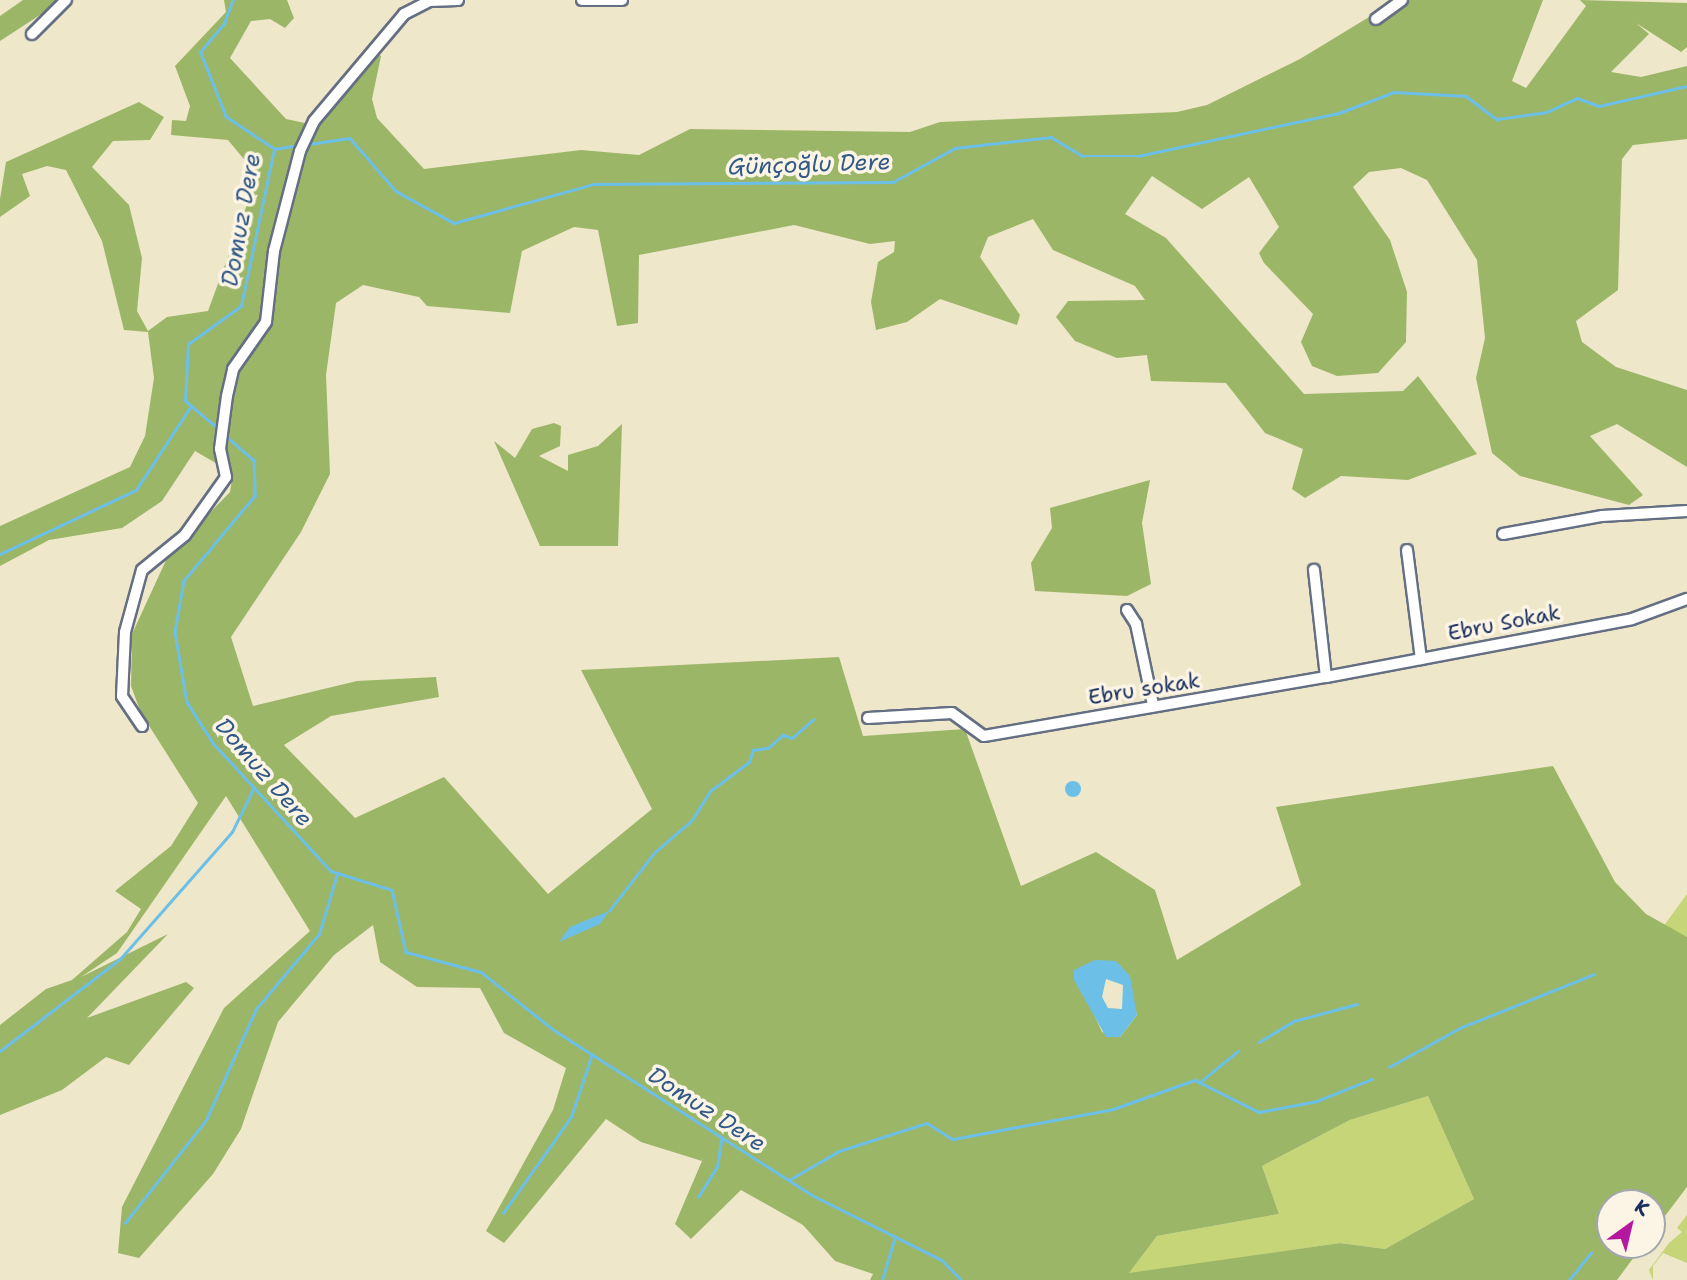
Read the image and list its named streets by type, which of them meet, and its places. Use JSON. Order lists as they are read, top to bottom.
{
  "streets": {
    "street": ["Ebru Sokak", "Ebru sokak"]
  },
  "crossings": [
    ["Ebru Sokak", "Ebru sokak"]
  ],
  "water": ["Günçoğlu Dere", "Domuz Dere"],
  "north": "top right"
}
